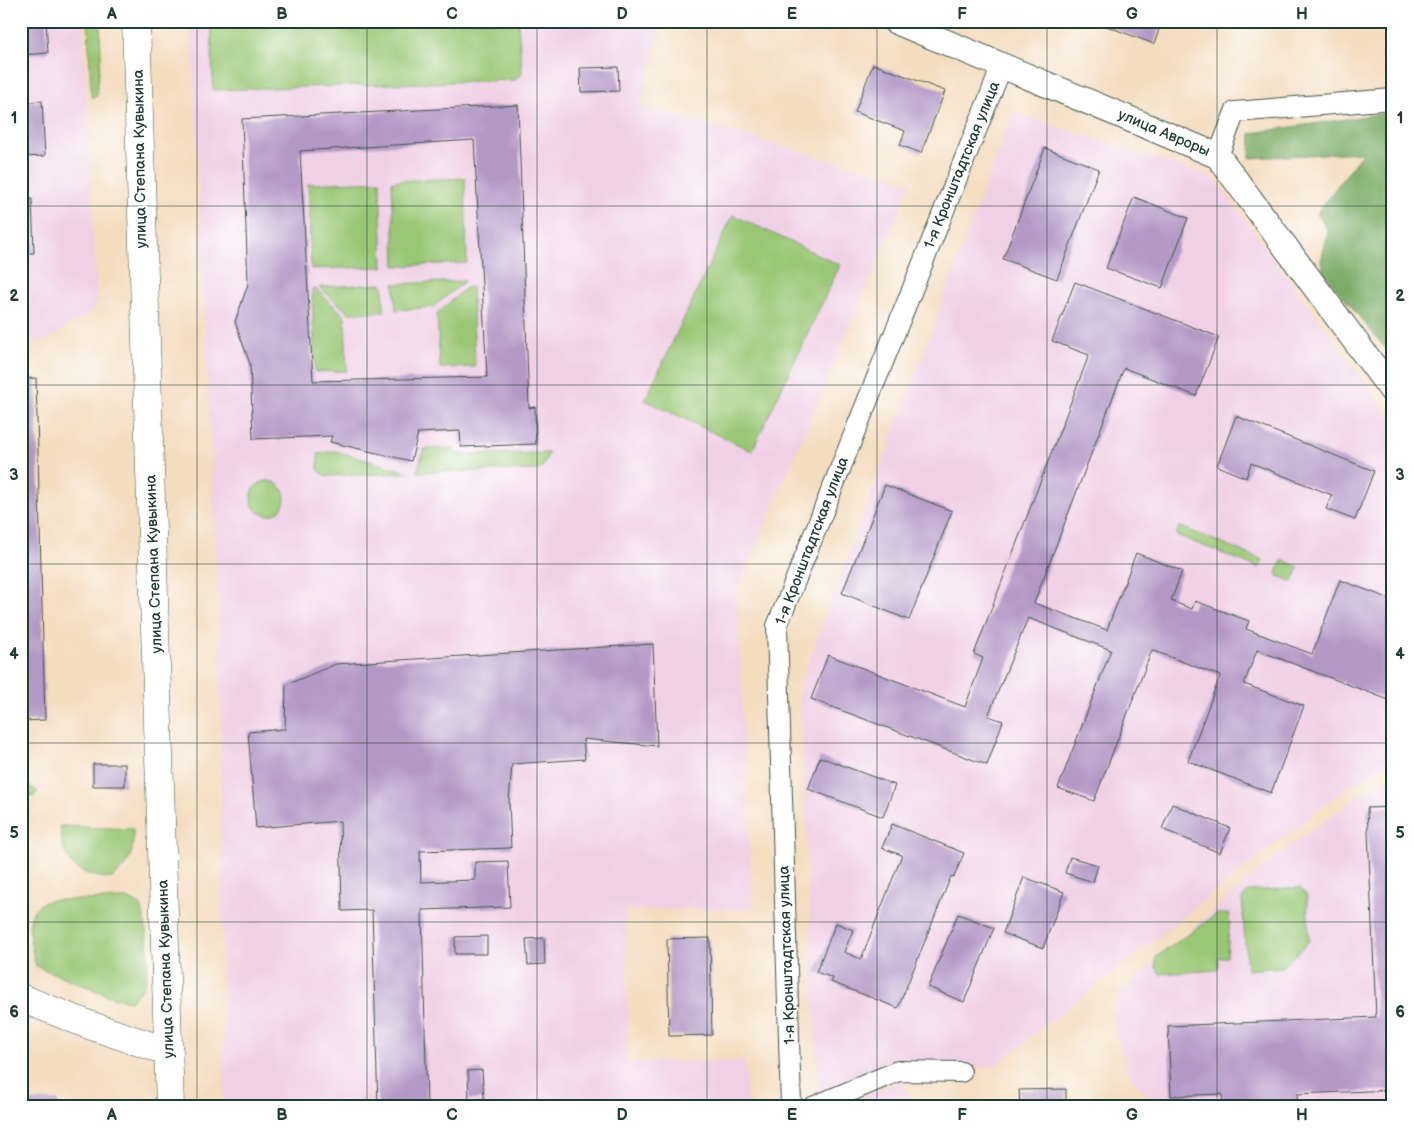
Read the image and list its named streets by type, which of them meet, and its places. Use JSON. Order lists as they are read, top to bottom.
{
  "streets": {
    "main road": ["улица Степана Кувыкина"],
    "street": ["улица Авроры", "1-я Кронштадтская улица"]
  },
  "crossings": [
    ["улица Авроры", "1-я Кронштадтская улица"]
  ],
  "grid": {
    "columns": [
      "A",
      "B",
      "C",
      "D",
      "E",
      "F",
      "G",
      "H"
    ],
    "rows": [
      "1",
      "2",
      "3",
      "4",
      "5",
      "6"
    ]
  }
}
